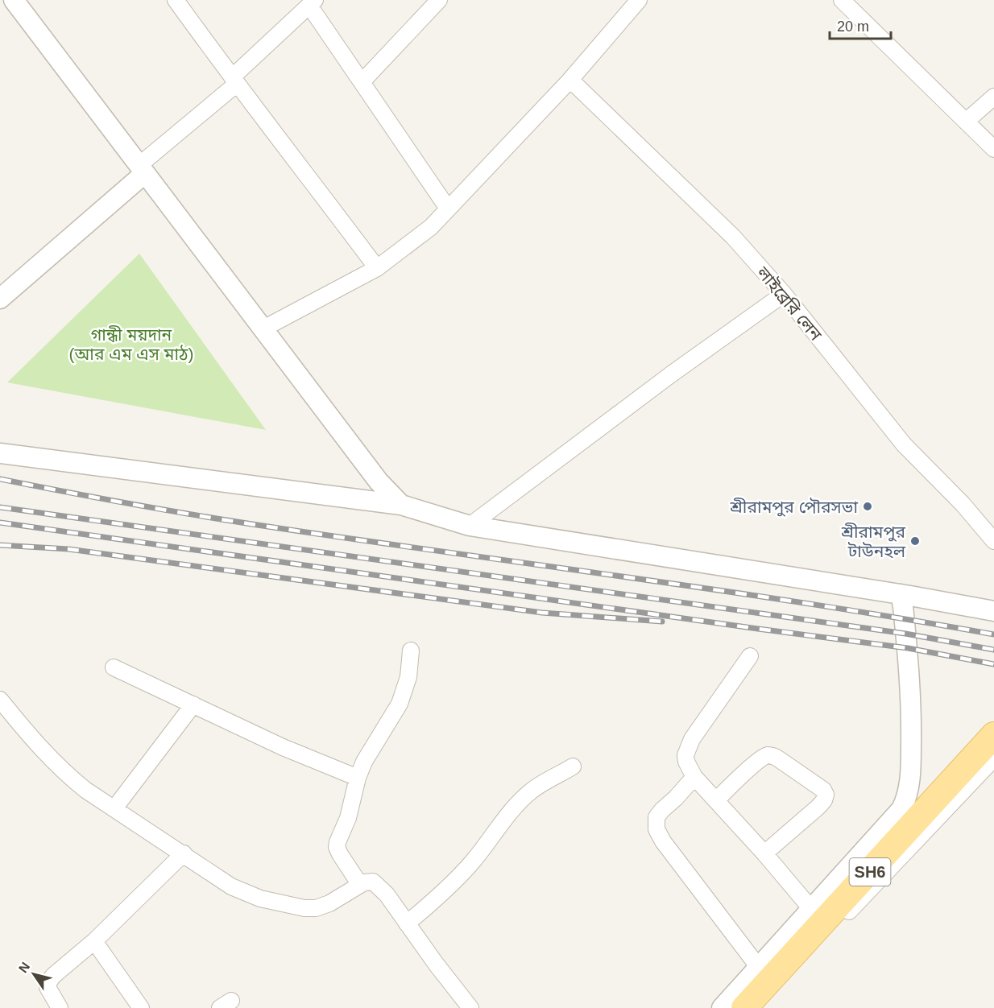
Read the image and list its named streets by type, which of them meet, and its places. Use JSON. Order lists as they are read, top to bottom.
{
  "streets": {
    "main road": ["SH6"],
    "street": ["লাইব্রেরি লেন"]
  },
  "parks": ["গান্ধী ময়দান (আর এম এস মাঠ)"],
  "places": ["শ্রীরামপুর পৌরসভা", "শ্রীরামপুর টাউনহল"],
  "scale_bar": "20 m",
  "north": "top left"
}
